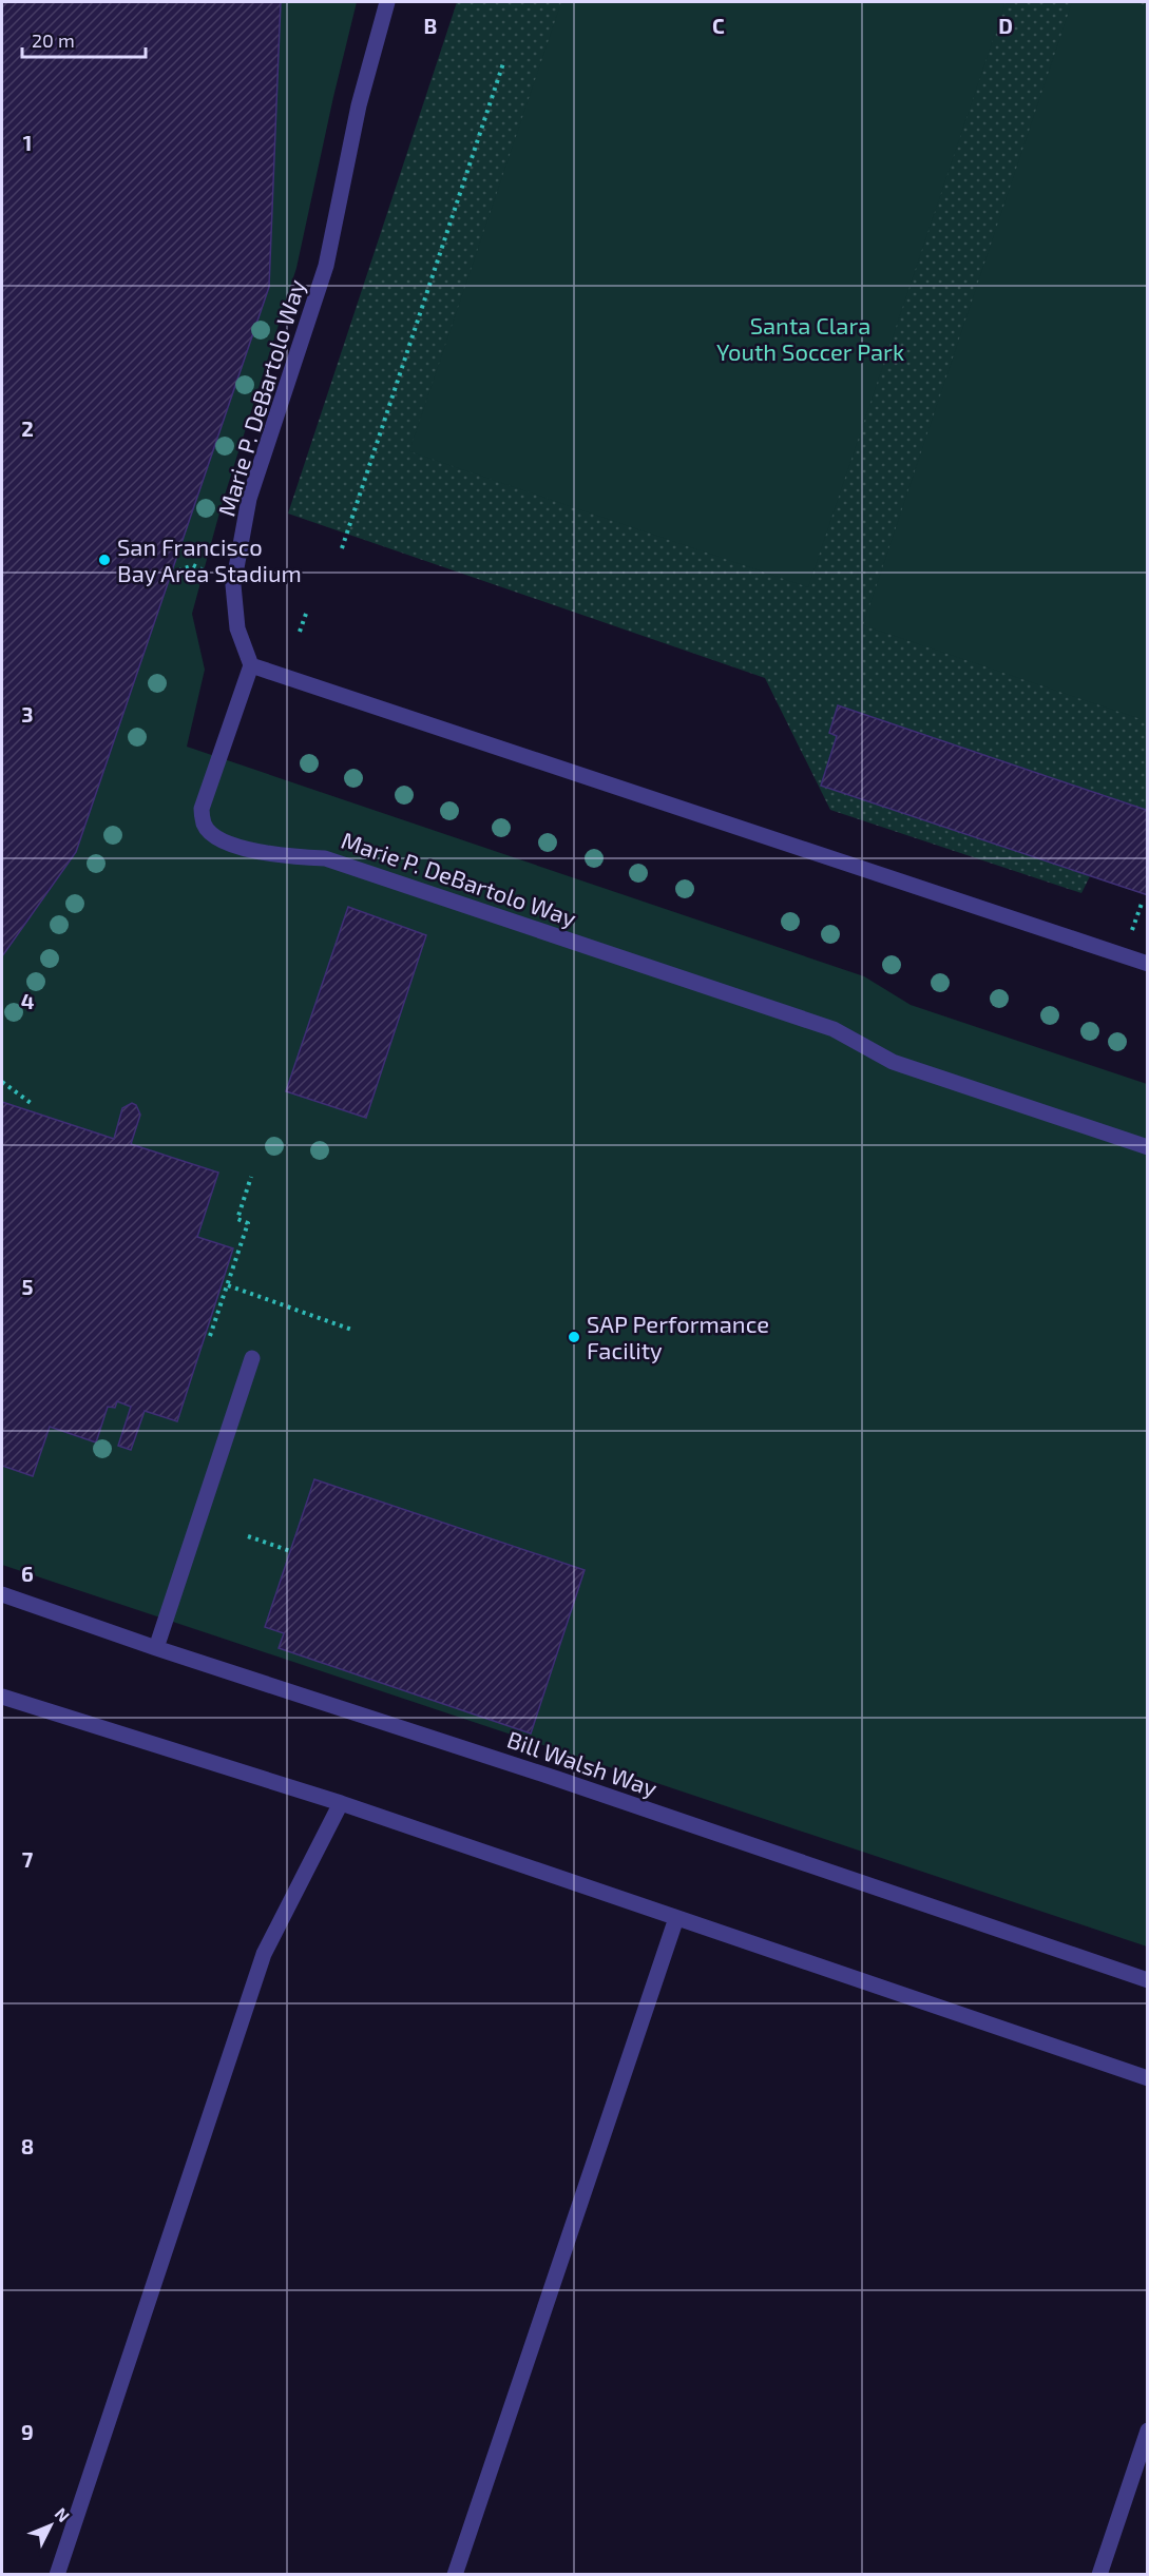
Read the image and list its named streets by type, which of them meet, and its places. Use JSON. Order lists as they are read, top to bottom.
{
  "streets": {
    "lane": ["Marie P. DeBartolo Way", "Bill Walsh Way"]
  },
  "parks": ["Santa Clara Youth Soccer Park"],
  "places": ["San Francisco Bay Area Stadium", "SAP Performance Facility"],
  "scale_bar": "20 m",
  "north": "top right",
  "grid": {
    "columns": ["B", "C", "D"],
    "rows": [
      "1",
      "2",
      "3",
      "4",
      "5",
      "6",
      "7",
      "8",
      "9"
    ]
  }
}
